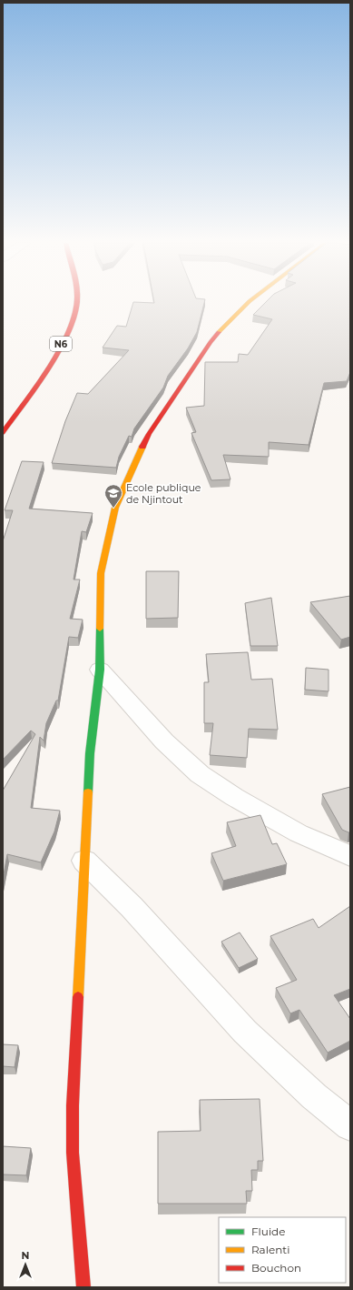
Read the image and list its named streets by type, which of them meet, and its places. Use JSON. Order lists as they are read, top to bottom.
{
  "streets": {
    "main road": ["N6"]
  },
  "places": {
    "school or university": ["Ecole publique de Njintout"]
  },
  "legend": ["Fluide", "Ralenti", "Bouchon"],
  "north": "top"
}
